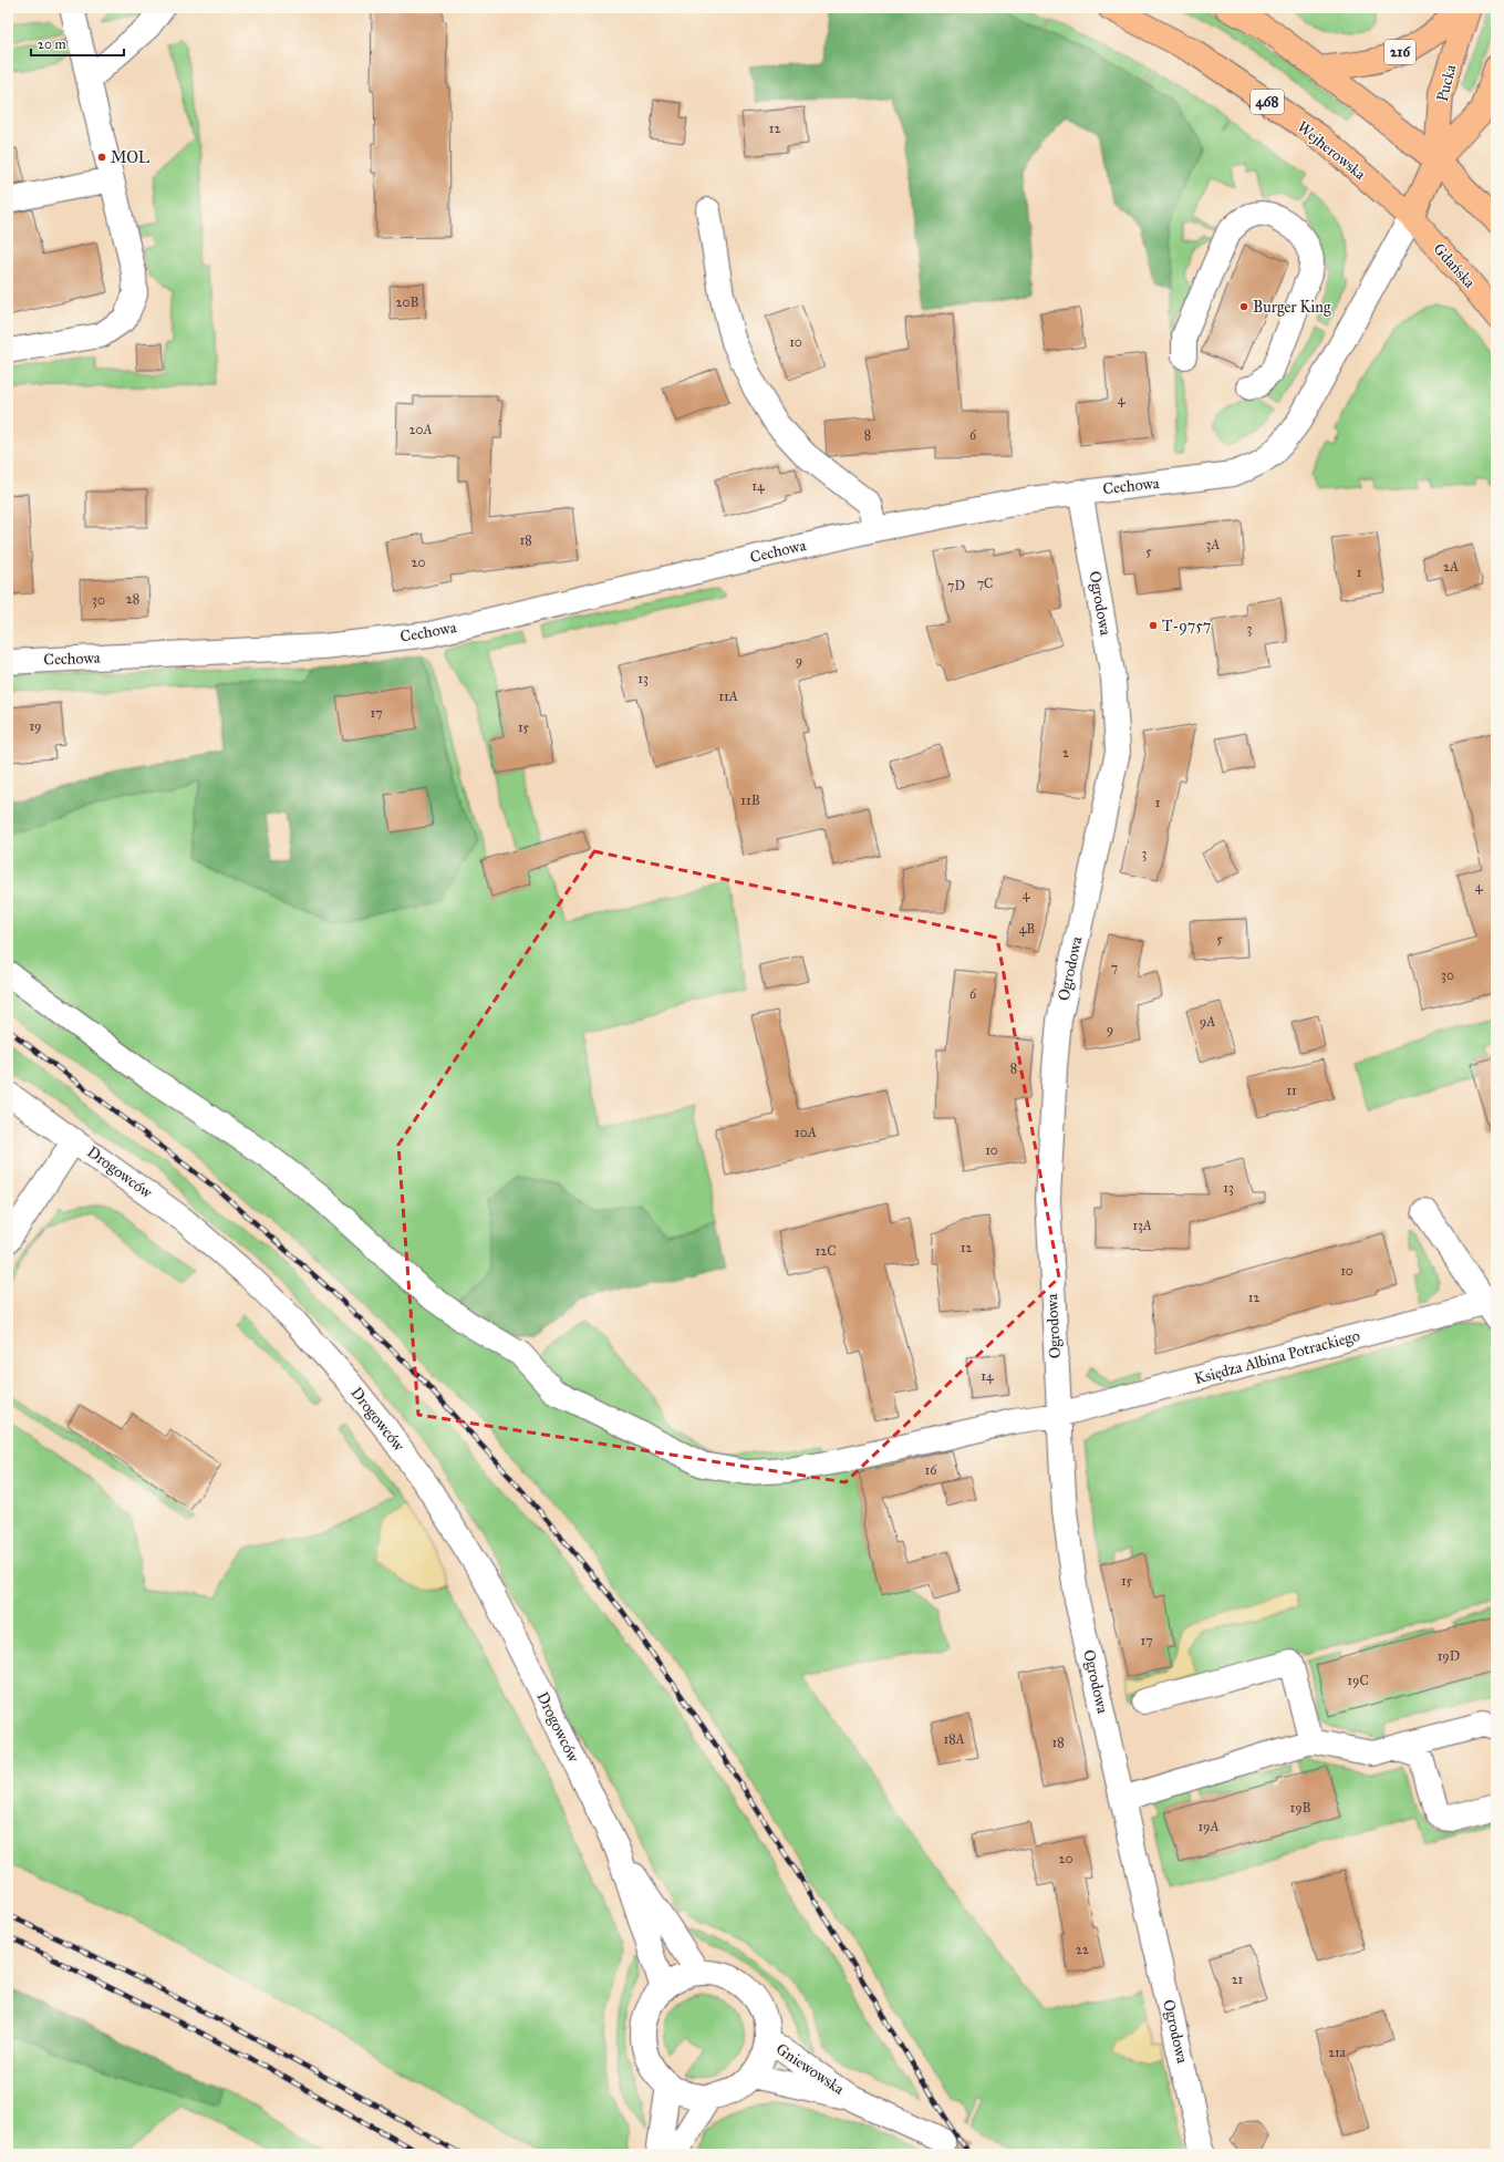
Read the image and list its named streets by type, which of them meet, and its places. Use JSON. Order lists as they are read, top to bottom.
{
  "streets": {
    "main road": [
      "216",
      "Pucka",
      "468",
      "Wejherowska",
      "Gdańska"
    ],
    "street": [
      "Cechowa",
      "Ogrodowa",
      "Drogowców",
      "Księdza Albina Potrackiego",
      "Gniewowska"
    ]
  },
  "crossings": [
    ["216", "Pucka"],
    ["Pucka", "Wejherowska"],
    ["Pucka", "Gdańska"],
    ["Pucka", "Cechowa"],
    ["Wejherowska", "Gdańska"],
    ["Wejherowska", "Cechowa"],
    ["Gdańska", "Cechowa"],
    ["Cechowa", "Ogrodowa"],
    ["Ogrodowa", "Księdza Albina Potrackiego"],
    ["Drogowców", "Gniewowska"]
  ],
  "places": ["MOL", "Burger King", "T-9757"],
  "house_numbers": [
    "12",
    "20B",
    "10",
    "4",
    "20A",
    "8",
    "6",
    "14",
    "18",
    "3A",
    "5",
    "20",
    "2A",
    "1",
    "7C",
    "7D",
    "28",
    "30",
    "3",
    "9",
    "13",
    "11A",
    "17",
    "19",
    "15",
    "2",
    "11B",
    "1",
    "3",
    "4",
    "4",
    "4B",
    "5",
    "7",
    "30",
    "6",
    "9A",
    "9",
    "8",
    "11",
    "10A",
    "10",
    "13",
    "13A",
    "12",
    "12C",
    "10",
    "12",
    "14",
    "16",
    "15",
    "17",
    "19D",
    "19C",
    "18A",
    "18",
    "19B",
    "19A",
    "20",
    "22",
    "21",
    "21a"
  ],
  "scale_bar": "20 m"
}
